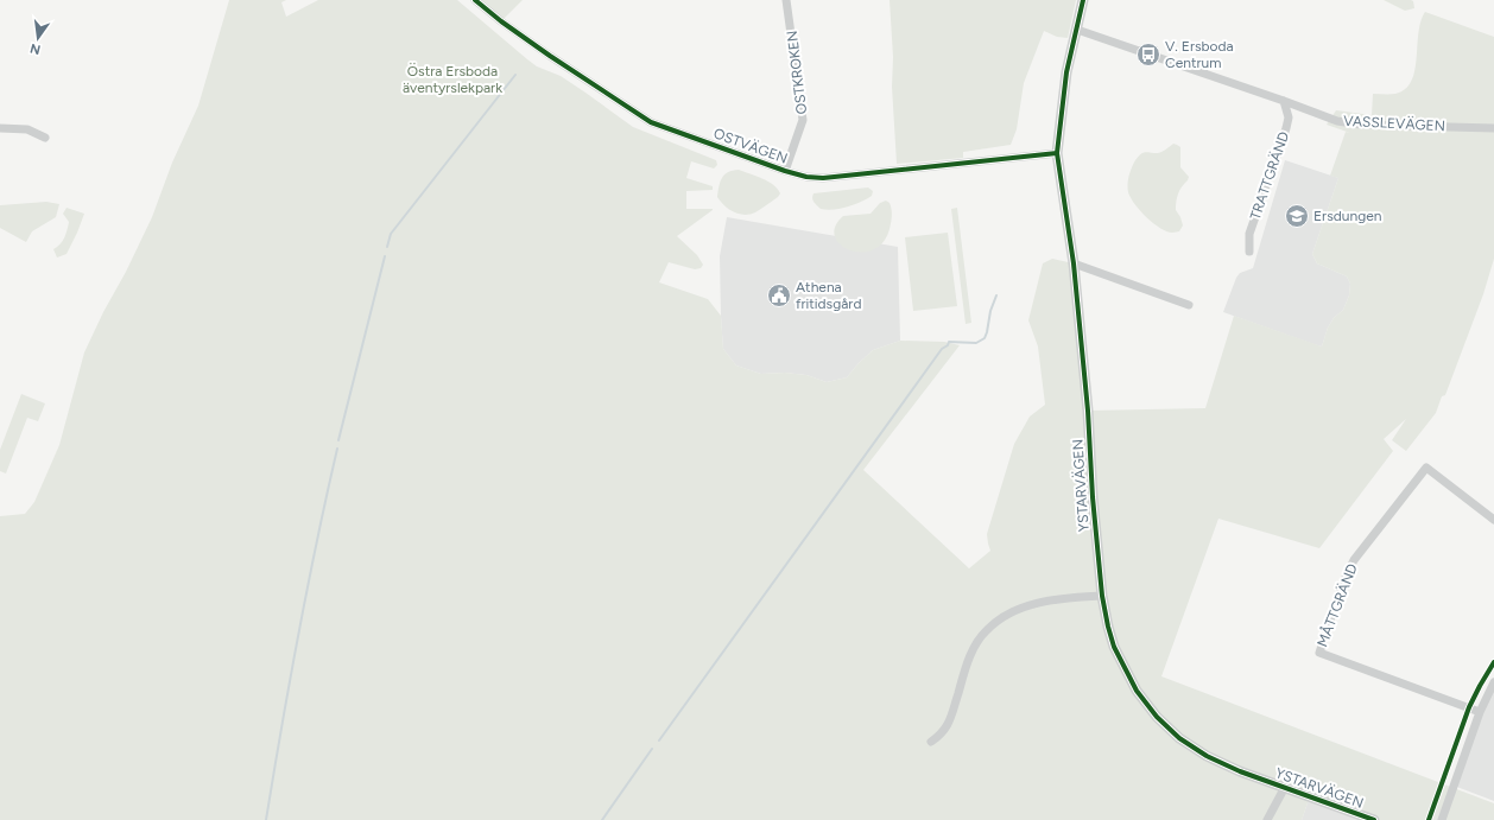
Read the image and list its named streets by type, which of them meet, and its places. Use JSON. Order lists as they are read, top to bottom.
{
  "streets": {
    "street": [
      "OSTKROKEN",
      "VASSLEVÄGEN",
      "OSTVÄGEN",
      "TRATTGRÄND",
      "YSTARVÄGEN",
      "MÅTTGRÄND"
    ]
  },
  "crossings": [
    ["OSTKROKEN", "OSTVÄGEN"],
    ["VASSLEVÄGEN", "TRATTGRÄND"],
    ["OSTVÄGEN", "YSTARVÄGEN"]
  ],
  "parks": ["Östra Ersboda äventyrslekpark"],
  "places": {
    "bus stop": ["V. Ersboda Centrum"],
    "school or university": ["Ersdungen"],
    "public building": ["Athena fritidsgård"]
  },
  "north": "bottom"
}
